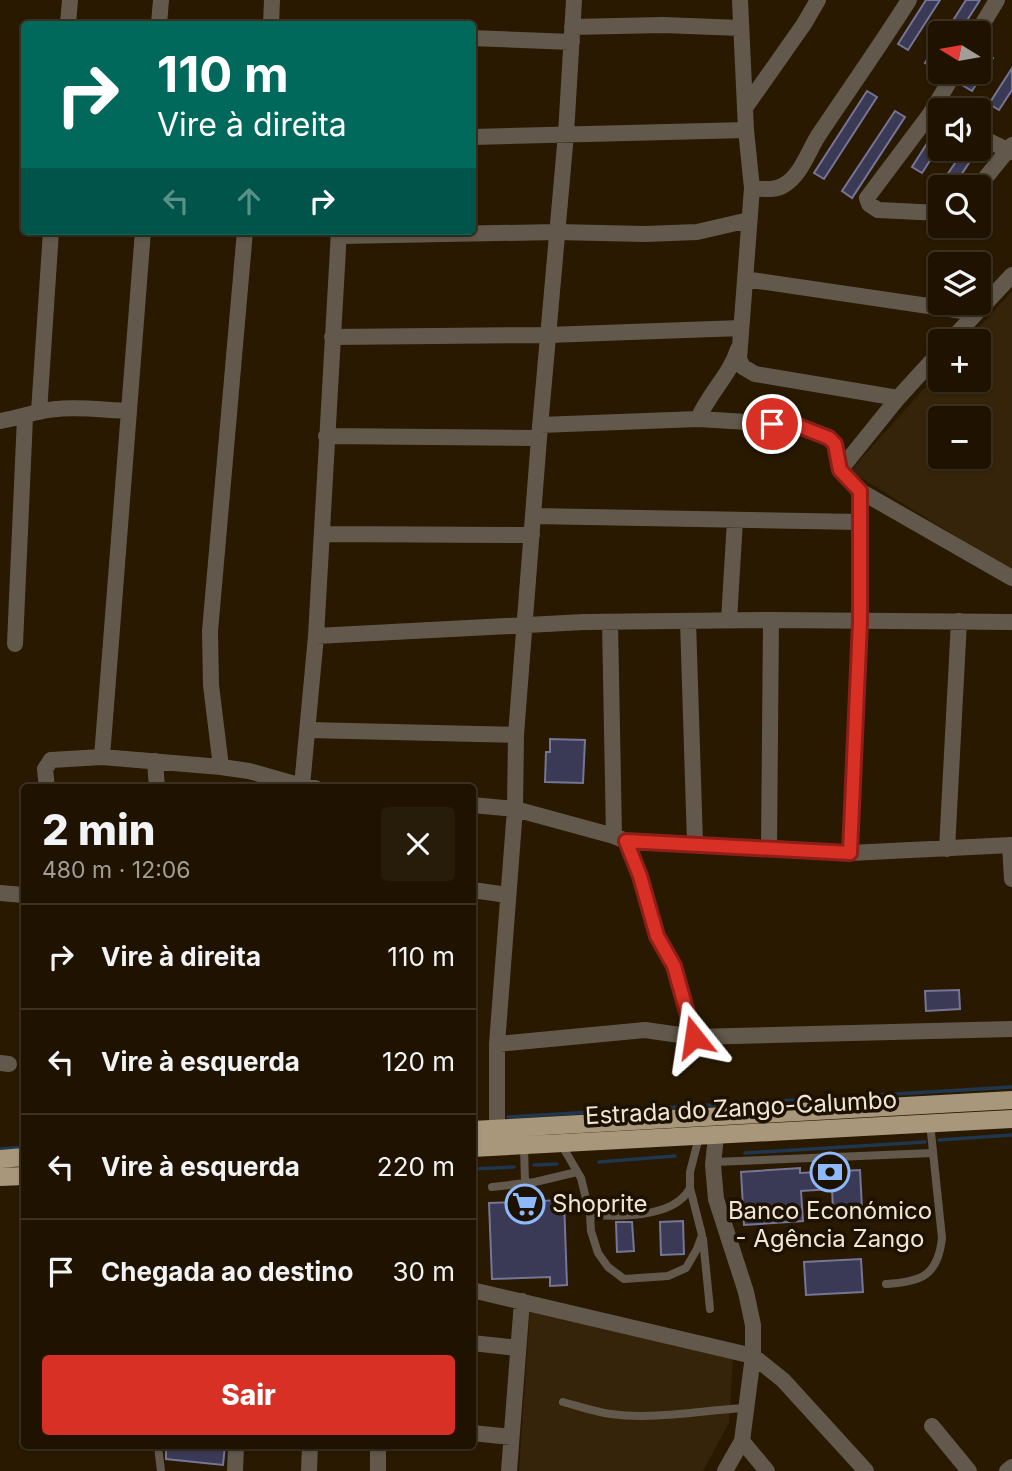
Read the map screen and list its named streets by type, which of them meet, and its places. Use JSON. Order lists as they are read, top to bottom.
{
  "streets": {
    "main road": ["Estrada do Zango-Calumbo"]
  },
  "places": {
    "bank": ["Banco Económico - Agência Zango"],
    "supermarket": ["Shoprite"]
  },
  "north": "left",
  "page": {
    "map_buttons": ["+", "−"],
    "turn": ["110 m", "Vire à direita"],
    "heading": ["2 min", "480 m · 12:06"],
    "list": [
      {
        "name": "Vire à direita",
        "value": "110 m"
      },
      {
        "name": "Vire à esquerda",
        "value": "120 m"
      },
      {
        "name": "Vire à esquerda",
        "value": "220 m"
      },
      {
        "name": "Chegada ao destino",
        "value": "30 m"
      }
    ],
    "buttons": "Sair"
  }
}
